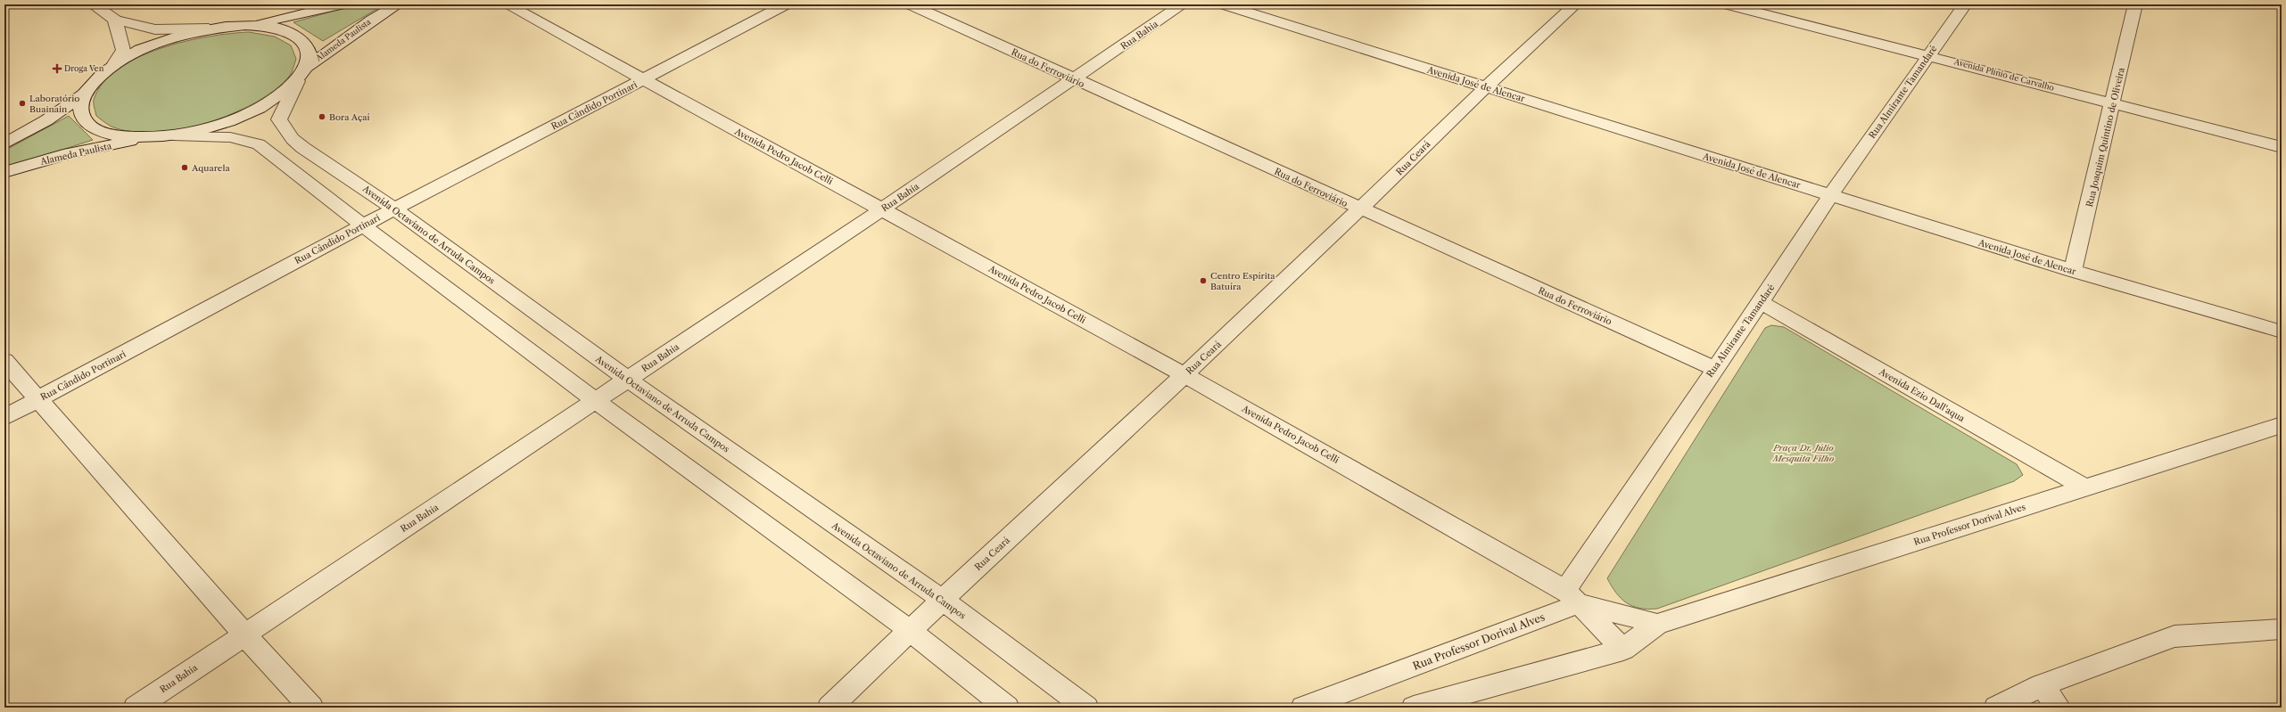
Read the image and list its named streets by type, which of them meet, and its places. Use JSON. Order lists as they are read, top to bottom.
{
  "streets": {
    "street": [
      "Rua Bahia",
      "Alameda Paulista",
      "Rua do Ferroviário",
      "Avenida Plínio de Carvalho",
      "Avenida José de Alencar",
      "Rua Almirante Tamandaré",
      "Rua Cândido Portinari",
      "Rua Joaquim Quintino de Oliveira",
      "Avenida Pedro Jacob Celli",
      "Rua Ceará",
      "Avenida Octaviano de Arruda Campos",
      "Avenida Ezio Dall'aqua",
      "Rua Professor Dorival Alves"
    ]
  },
  "crossings": [
    ["Rua Bahia", "Rua do Ferroviário"],
    ["Rua Bahia", "Avenida Pedro Jacob Celli"],
    ["Rua Bahia", "Avenida Octaviano de Arruda Campos"],
    ["Alameda Paulista", "Avenida Octaviano de Arruda Campos"],
    ["Rua do Ferroviário", "Rua Almirante Tamandaré"],
    ["Rua do Ferroviário", "Rua Ceará"],
    ["Avenida Plínio de Carvalho", "Rua Almirante Tamandaré"],
    ["Avenida Plínio de Carvalho", "Rua Joaquim Quintino de Oliveira"],
    ["Avenida José de Alencar", "Rua Almirante Tamandaré"],
    ["Avenida José de Alencar", "Rua Joaquim Quintino de Oliveira"],
    ["Avenida José de Alencar", "Rua Ceará"],
    ["Rua Almirante Tamandaré", "Avenida Pedro Jacob Celli"],
    ["Rua Almirante Tamandaré", "Avenida Ezio Dall'aqua"],
    ["Rua Almirante Tamandaré", "Rua Professor Dorival Alves"],
    ["Rua Cândido Portinari", "Avenida Pedro Jacob Celli"],
    ["Rua Cândido Portinari", "Avenida Octaviano de Arruda Campos"],
    ["Avenida Pedro Jacob Celli", "Rua Ceará"],
    ["Avenida Pedro Jacob Celli", "Rua Professor Dorival Alves"],
    ["Rua Ceará", "Avenida Octaviano de Arruda Campos"],
    ["Avenida Ezio Dall'aqua", "Rua Professor Dorival Alves"]
  ],
  "parks": ["Praça Dr. Júlio Mesquita Filho"],
  "places": {
    "health": ["Droga Ven"],
    "other": [
      "Laboratório Buainain",
      "Bora Açaí",
      "Aquarela",
      "Centro Espírita Batuíra"
    ]
  }
}
